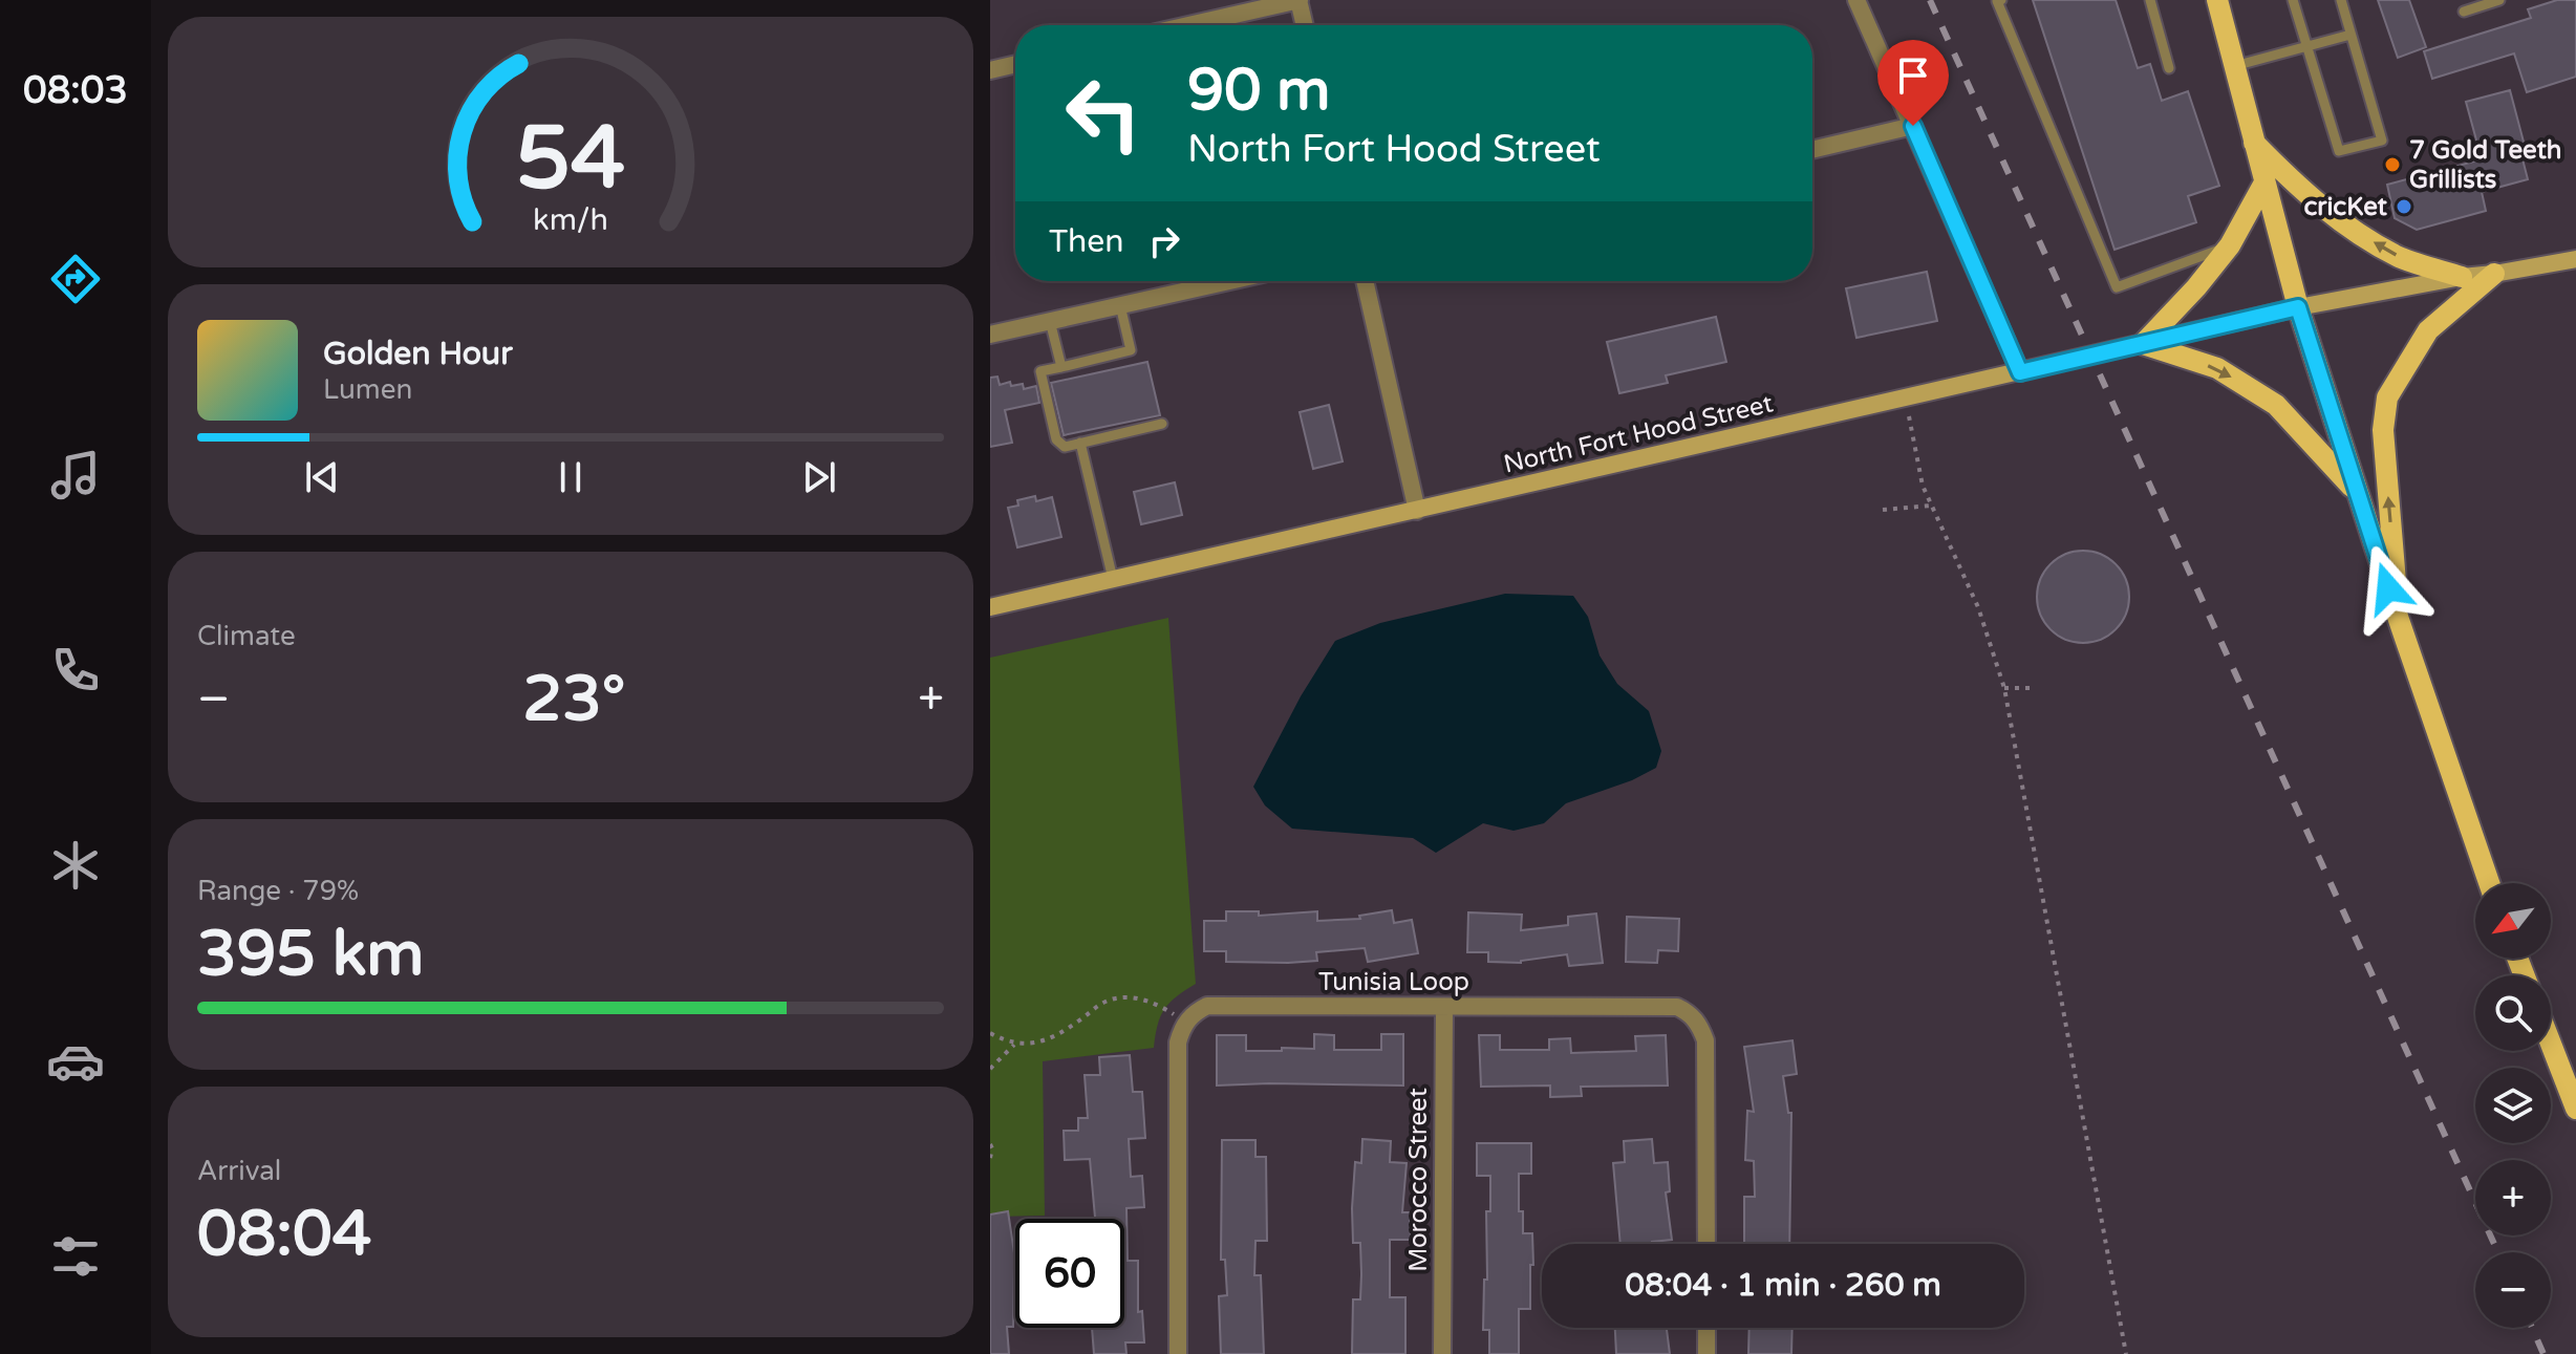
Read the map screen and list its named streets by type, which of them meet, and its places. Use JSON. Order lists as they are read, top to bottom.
{
  "streets": {
    "main road": ["North Fort Hood Street"],
    "street": ["Tunisia Loop", "Morocco Street"]
  },
  "crossings": [
    ["Tunisia Loop", "Morocco Street"]
  ],
  "places": ["7 Gold Teeth Grillists", "cricKet"],
  "north": "bottom left",
  "page": {
    "tabs": "08:03",
    "turn": ["90 m", "North Fort Hood Street"],
    "then": "Then",
    "song": ["Golden Hour", "Lumen"],
    "tile": [
      "Climate",
      ["Range · 79%", "395 km"],
      ["Arrival", "08:04"]
    ],
    "heat": ["−", "23°", "+"],
    "map_buttons": ["+", "−"],
    "limit": "60",
    "trip": "08:04 · 1 min · 260 m",
    "gauge": ["54", "km/h"]
  }
}
